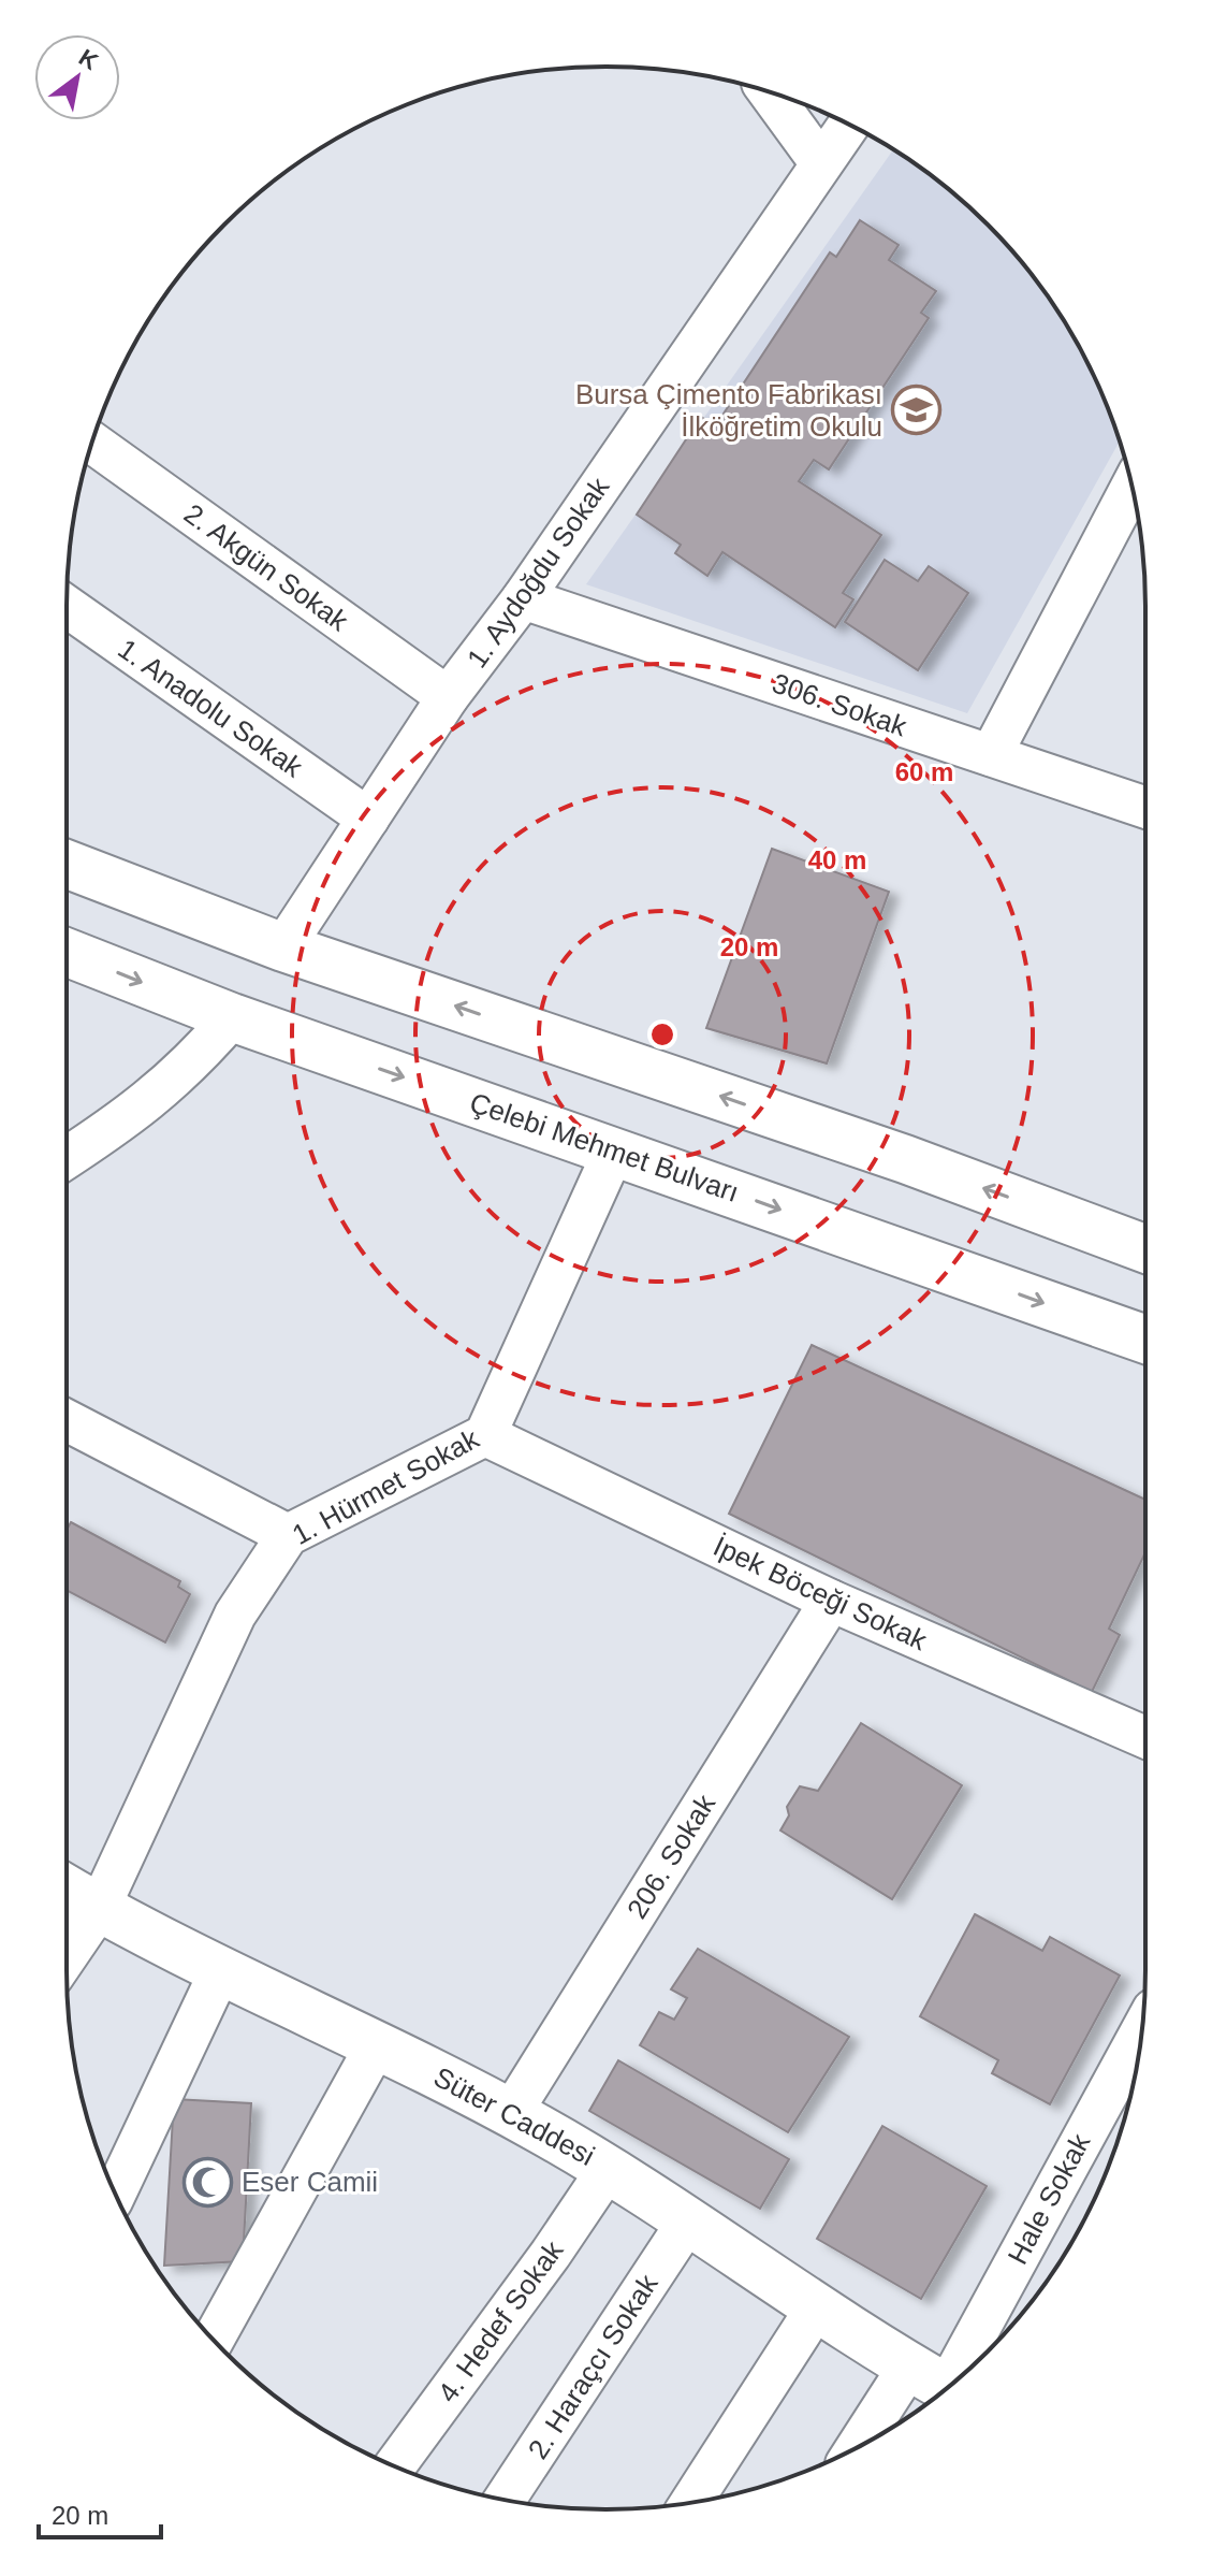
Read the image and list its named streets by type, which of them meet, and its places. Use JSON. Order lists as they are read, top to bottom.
{
  "streets": {
    "main road": ["Çelebi Mehmet Bulvarı", "Süter Caddesi"],
    "street": [
      "2. Akgün Sokak",
      "1. Aydoğdu Sokak",
      "306. Sokak",
      "1. Anadolu Sokak",
      "1. Hürmet Sokak",
      "İpek Böceği Sokak",
      "206. Sokak",
      "Hale Sokak",
      "4. Hedef Sokak",
      "2. Haraçcı Sokak"
    ]
  },
  "crossings": [
    ["2. Akgün Sokak", "1. Aydoğdu Sokak"],
    ["1. Aydoğdu Sokak", "306. Sokak"],
    ["1. Aydoğdu Sokak", "1. Anadolu Sokak"],
    ["Çelebi Mehmet Bulvarı", "1. Hürmet Sokak"],
    ["1. Hürmet Sokak", "İpek Böceği Sokak"],
    ["1. Hürmet Sokak", "Süter Caddesi"],
    ["İpek Böceği Sokak", "206. Sokak"],
    ["206. Sokak", "Süter Caddesi"],
    ["Süter Caddesi", "Hale Sokak"],
    ["Süter Caddesi", "4. Hedef Sokak"],
    ["Süter Caddesi", "2. Haraçcı Sokak"]
  ],
  "places": {
    "school or university": ["Bursa Çimento Fabrikası İlköğretim Okulu"],
    "mosque": ["Eser Camii"]
  },
  "scale_bar": "20 m",
  "north": "top right",
  "rings": ["60 m", "40 m", "20 m"]
}
